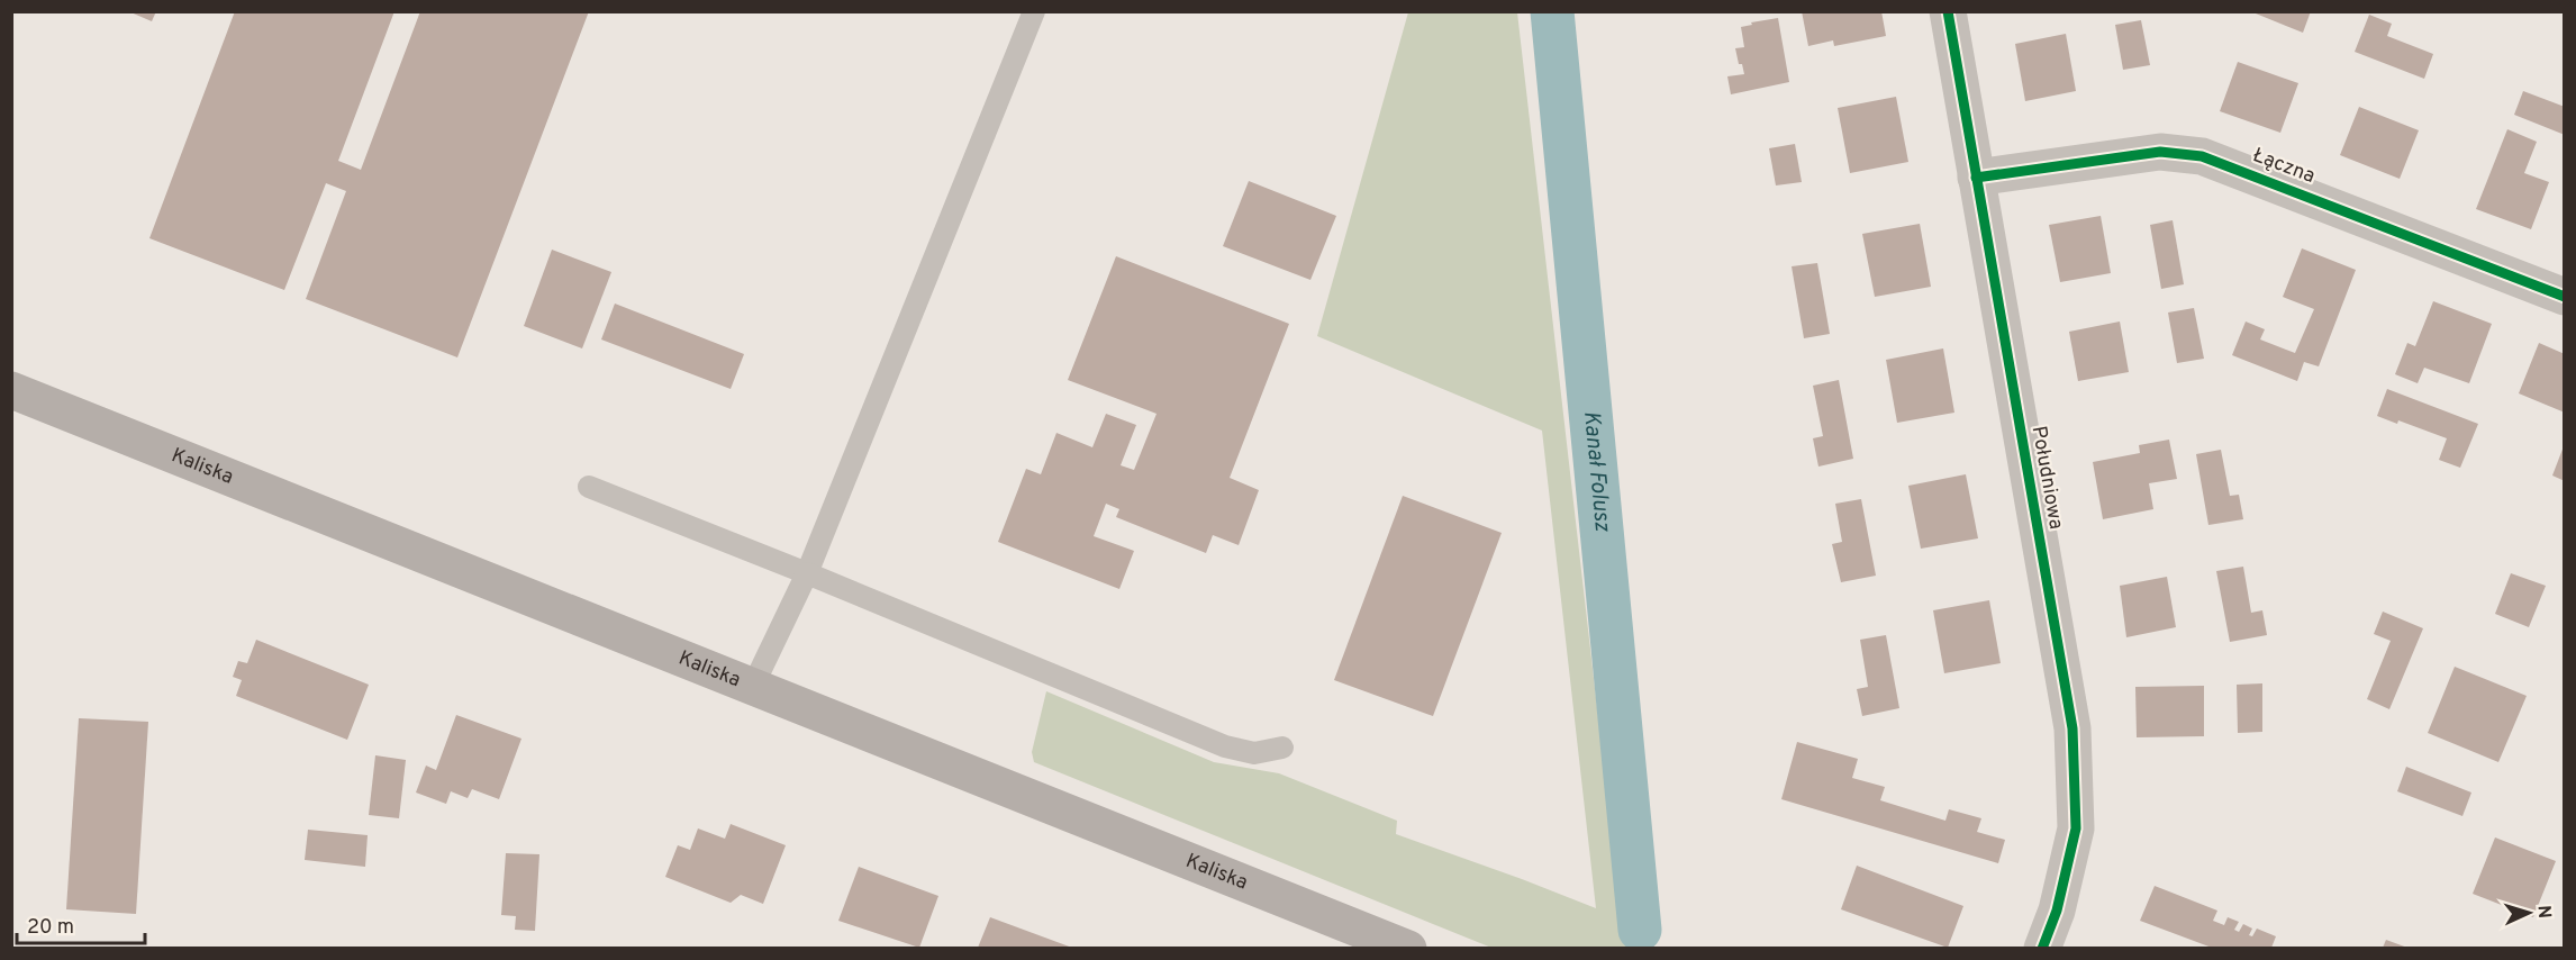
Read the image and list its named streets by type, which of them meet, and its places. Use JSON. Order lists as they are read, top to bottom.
{
  "streets": {
    "main road": ["Kaliska"],
    "street": ["Łączna", "Południowa"]
  },
  "crossings": [
    ["Łączna", "Południowa"]
  ],
  "water": ["Kanał Folusz"],
  "scale_bar": "20 m",
  "north": "right"
}
